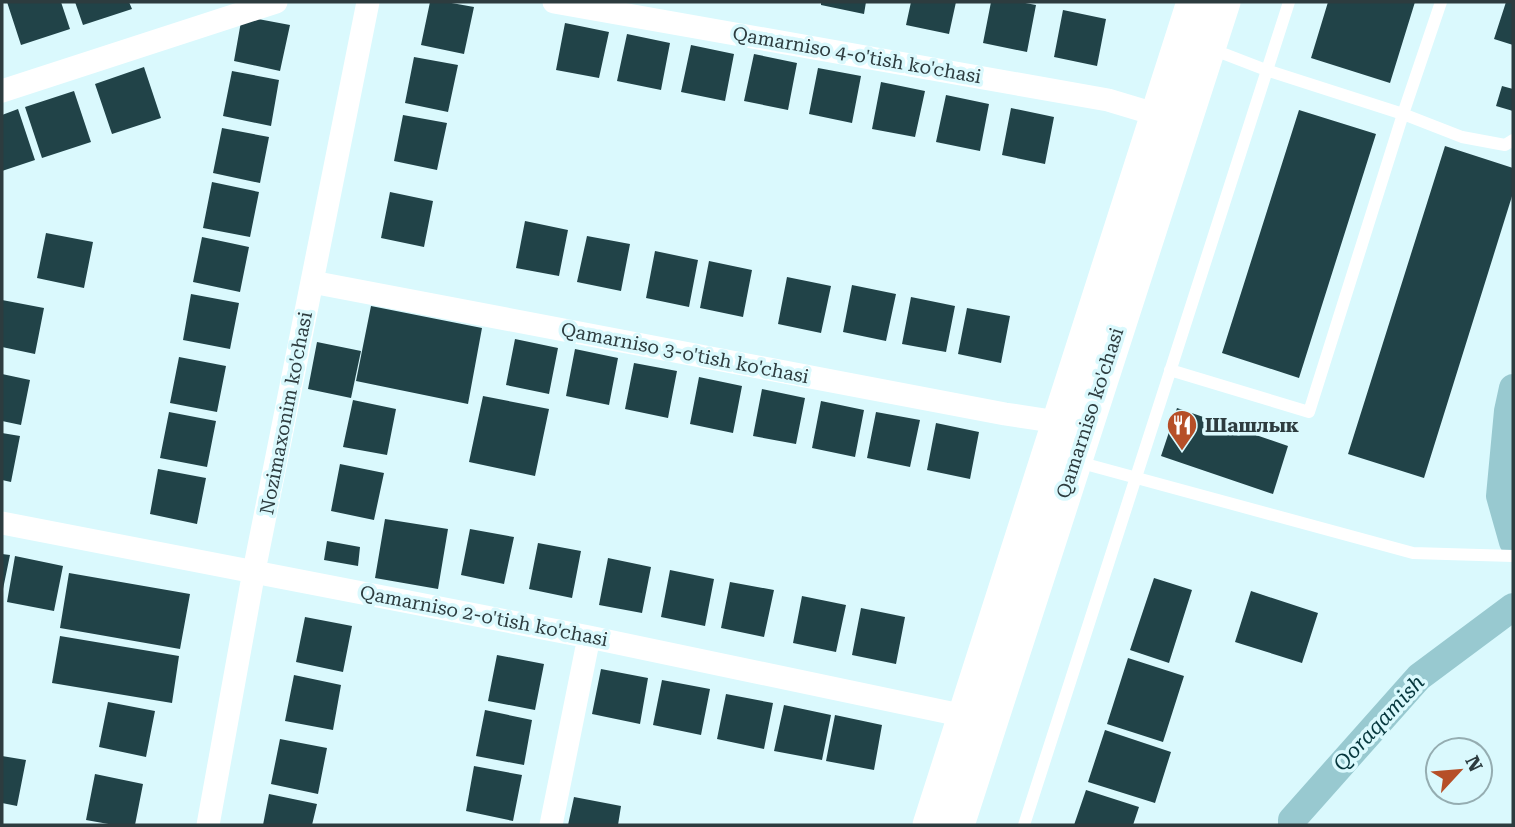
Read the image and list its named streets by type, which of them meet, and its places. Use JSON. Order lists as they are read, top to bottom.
{
  "streets": {
    "main road": ["Qamarniso ko'chasi"],
    "street": [
      "Qamarniso 4-o'tish ko'chasi",
      "Qamarniso 3-o'tish ko'chasi",
      "Nozimaxonim ko'chasi",
      "Qamarniso 2-o'tish ko'chasi"
    ]
  },
  "crossings": [
    ["Qamarniso 4-o'tish ko'chasi", "Qamarniso ko'chasi"],
    ["Qamarniso 3-o'tish ko'chasi", "Nozimaxonim ko'chasi"],
    ["Qamarniso 3-o'tish ko'chasi", "Qamarniso ko'chasi"],
    ["Nozimaxonim ko'chasi", "Qamarniso 2-o'tish ko'chasi"],
    ["Qamarniso ko'chasi", "Qamarniso 2-o'tish ko'chasi"]
  ],
  "water": ["Qoraqamish"],
  "places": {
    "restaurant": ["Шашлык"]
  },
  "north": "top right"
}
